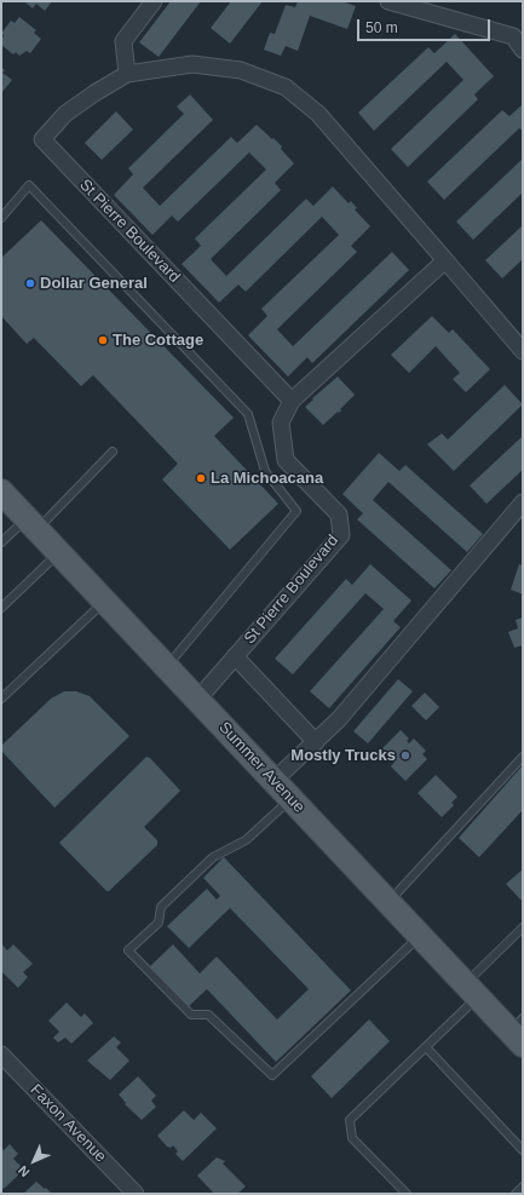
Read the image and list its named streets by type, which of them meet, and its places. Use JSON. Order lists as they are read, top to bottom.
{
  "streets": {
    "main road": ["Summer Avenue"],
    "street": ["St Pierre Boulevard", "Faxon Avenue"]
  },
  "crossings": [
    ["St Pierre Boulevard", "Summer Avenue"]
  ],
  "places": [
    "Dollar General",
    "The Cottage",
    "La Michoacana",
    "Mostly Trucks"
  ],
  "scale_bar": "50 m",
  "north": "bottom left"
}
